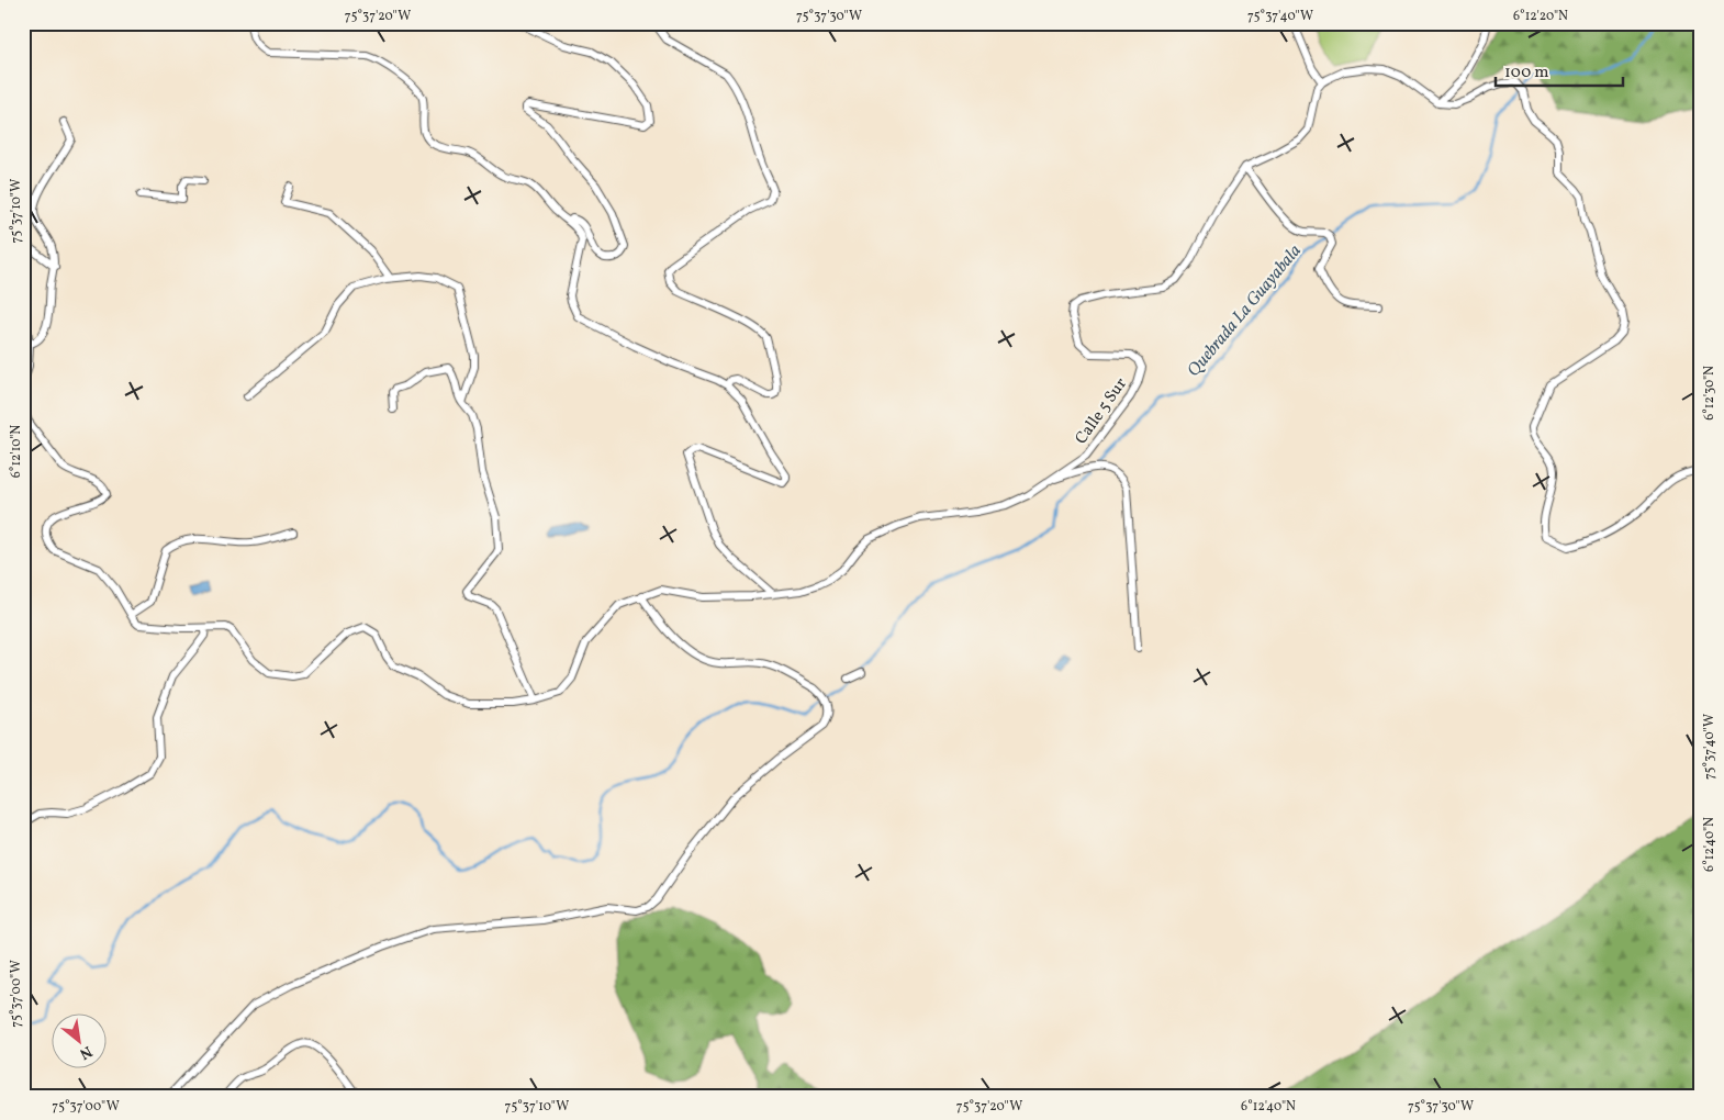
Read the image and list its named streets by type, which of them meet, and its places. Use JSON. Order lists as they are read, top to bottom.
{
  "streets": {
    "street": ["Calle 5 Sur"]
  },
  "water": ["Quebrada La Guayabala"],
  "scale_bar": "100 m",
  "north": "bottom right",
  "coordinates": [
    "75°37'20\"W",
    "75°37'30\"W",
    "75°37'40\"W",
    "6°12'20\"N",
    "75°37'10\"W",
    "6°12'30\"N",
    "6°12'10\"N",
    "6°12'40\"N",
    "75°37'00\"W"
  ]
}
